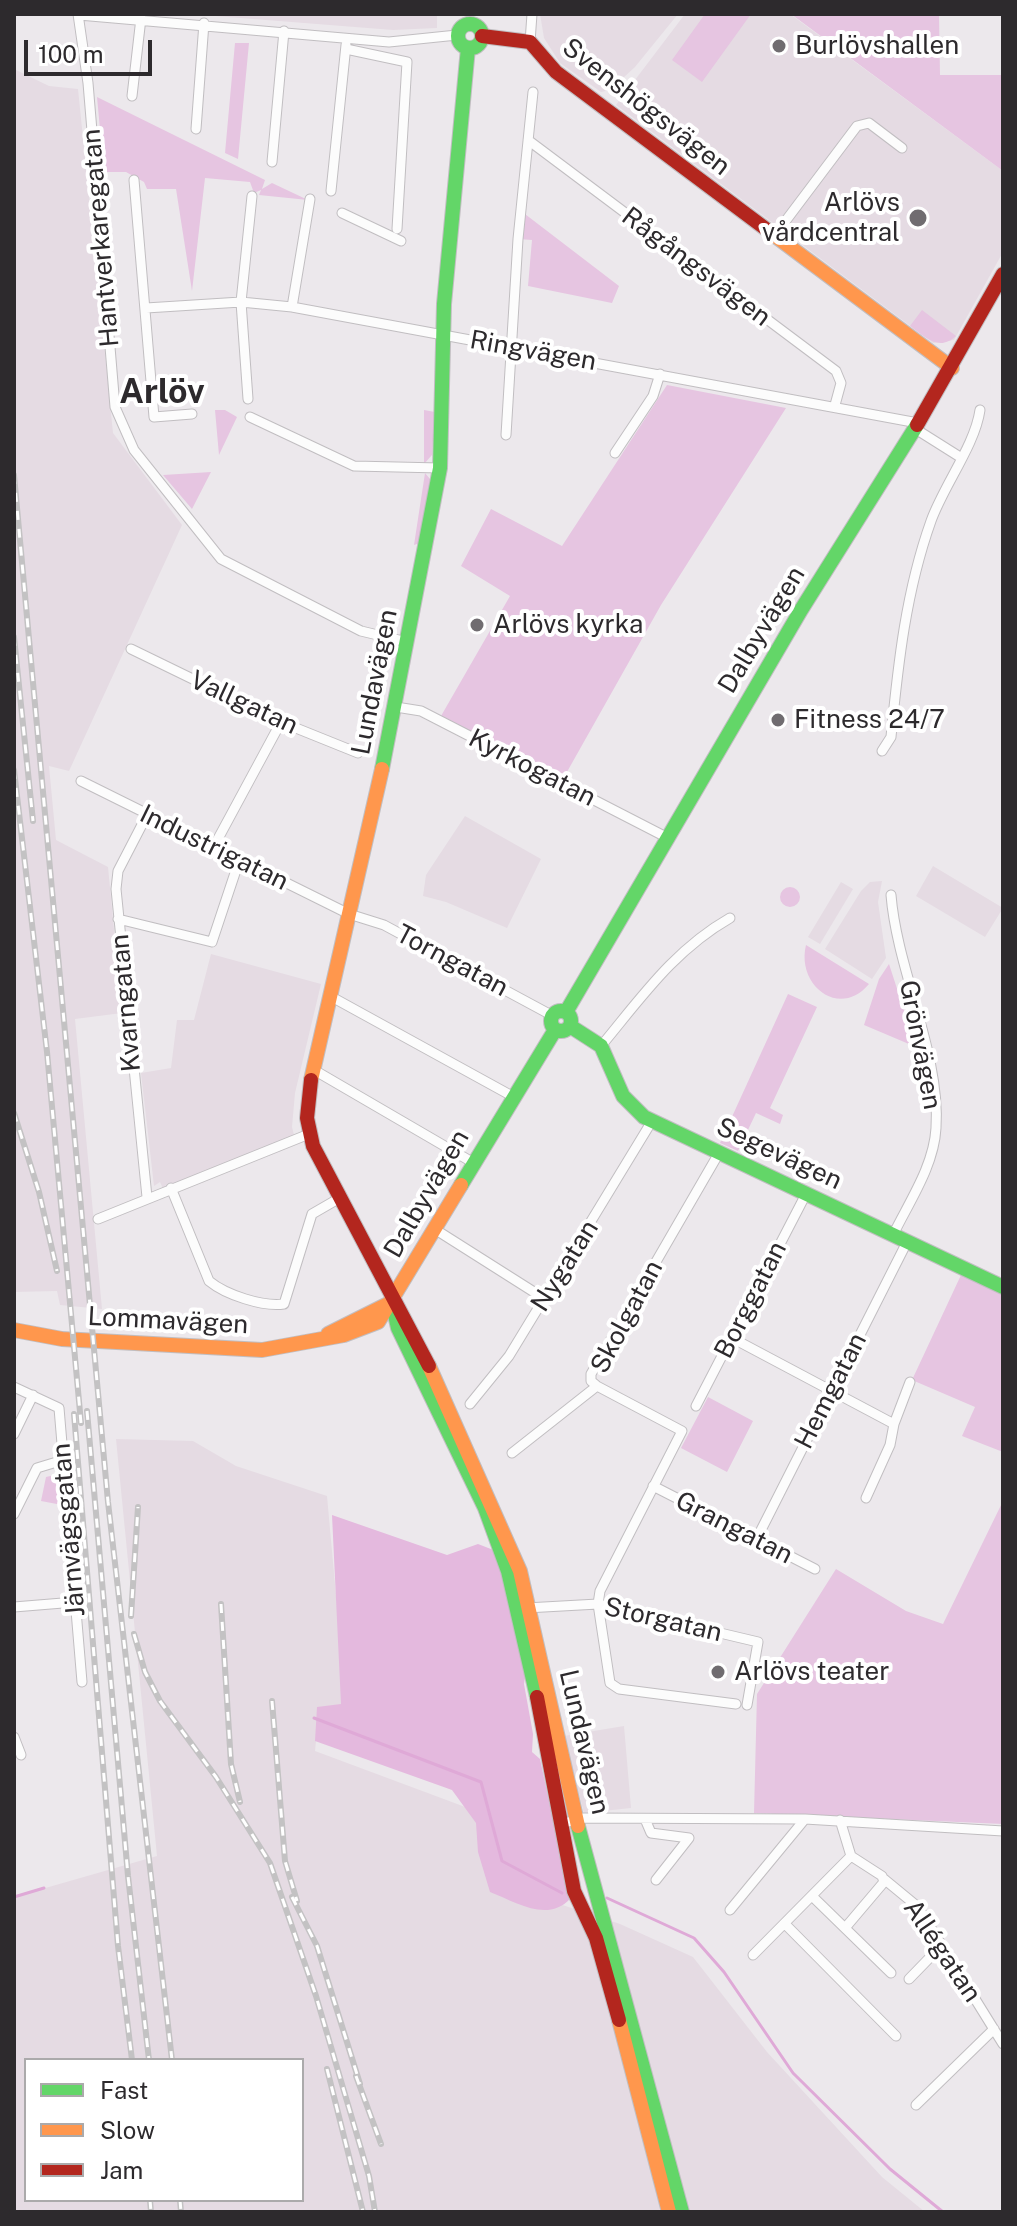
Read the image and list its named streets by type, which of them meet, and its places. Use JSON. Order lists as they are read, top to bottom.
{
  "streets": {
    "main road": [
      "Svenshögsvägen",
      "Dalbyvägen",
      "Lundavägen",
      "Segevägen",
      "Lommavägen"
    ],
    "street": [
      "Hantverkaregatan",
      "Rågångsvägen",
      "Ringvägen",
      "Vallgatan",
      "Kyrkogatan",
      "Industrigatan",
      "Torngatan",
      "Kvarngatan",
      "Grönvägen",
      "Nygatan",
      "Borggatan",
      "Skolgatan",
      "Hemgatan",
      "Grangatan",
      "Järnvägsgatan",
      "Storgatan",
      "Allégatan"
    ]
  },
  "crossings": [
    ["Svenshögsvägen", "Dalbyvägen"],
    ["Svenshögsvägen", "Lundavägen"],
    ["Hantverkaregatan", "Lundavägen"],
    ["Rågångsvägen", "Ringvägen"],
    ["Ringvägen", "Dalbyvägen"],
    ["Ringvägen", "Lundavägen"],
    ["Dalbyvägen", "Lundavägen"],
    ["Dalbyvägen", "Kyrkogatan"],
    ["Dalbyvägen", "Torngatan"],
    ["Dalbyvägen", "Lommavägen"],
    ["Lundavägen", "Kyrkogatan"],
    ["Lundavägen", "Industrigatan"],
    ["Lundavägen", "Torngatan"],
    ["Lundavägen", "Lommavägen"],
    ["Lundavägen", "Storgatan"],
    ["Industrigatan", "Torngatan"],
    ["Industrigatan", "Kvarngatan"],
    ["Grönvägen", "Segevägen"],
    ["Segevägen", "Nygatan"],
    ["Segevägen", "Borggatan"],
    ["Segevägen", "Skolgatan"],
    ["Segevägen", "Hemgatan"],
    ["Hemgatan", "Grangatan"]
  ],
  "districts": ["Arlöv"],
  "places": [
    "Burlövshallen",
    "Arlövs vårdcentral",
    "Arlövs kyrka",
    "Fitness 24/7",
    "Arlövs teater"
  ],
  "legend": ["Fast", "Slow", "Jam"],
  "scale_bar": "100 m"
}
